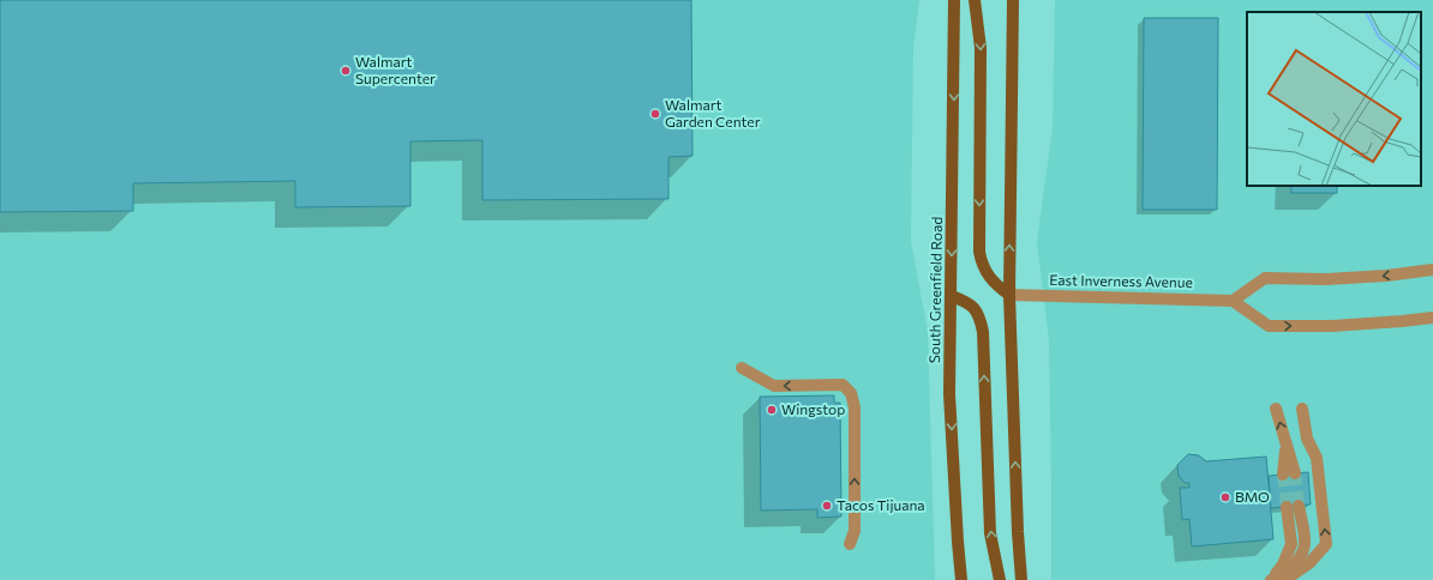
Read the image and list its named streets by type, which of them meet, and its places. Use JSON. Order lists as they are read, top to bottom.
{
  "streets": {
    "main road": ["South Greenfield Road"],
    "street": ["East Inverness Avenue"]
  },
  "places": [
    "Walmart Supercenter",
    "Walmart Garden Center",
    "Wingstop",
    "BMO",
    "Tacos Tijuana"
  ]
}
